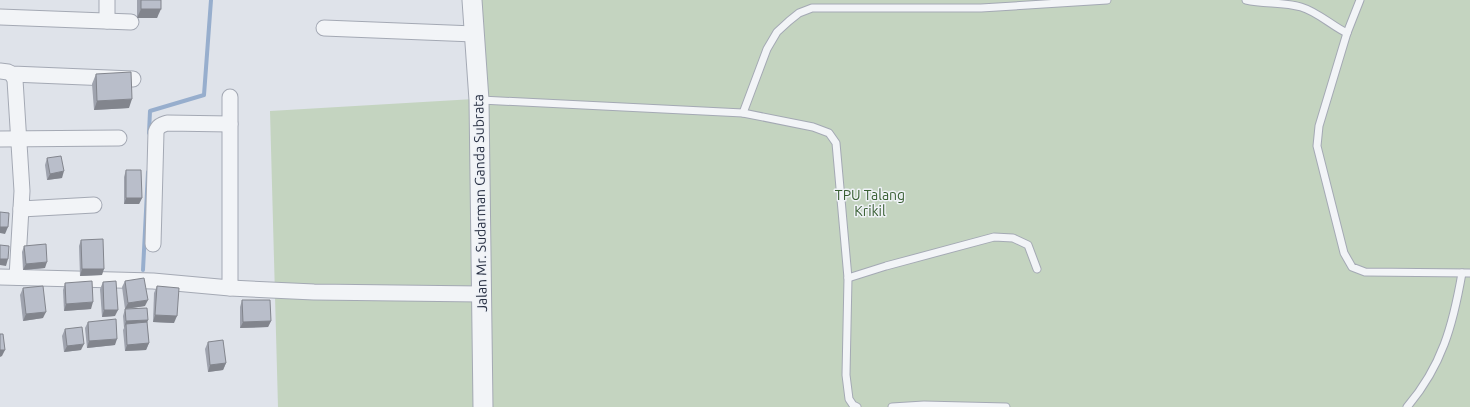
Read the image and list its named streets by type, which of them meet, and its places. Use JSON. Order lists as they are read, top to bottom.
{
  "streets": {
    "street": ["Jalan Mr. Sudarman Ganda Subrata"]
  },
  "parks": ["TPU Talang Krikil"]
}
